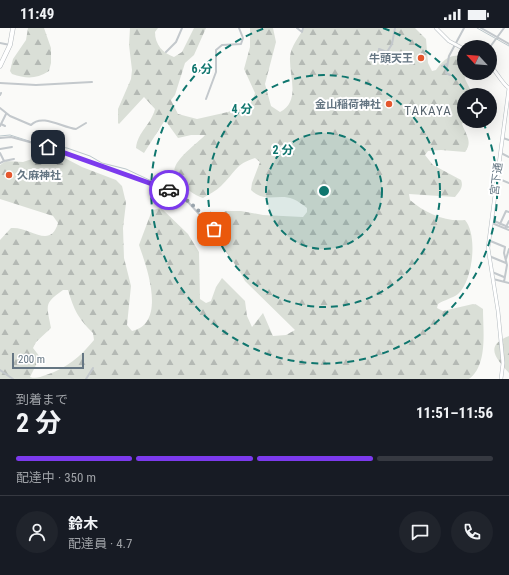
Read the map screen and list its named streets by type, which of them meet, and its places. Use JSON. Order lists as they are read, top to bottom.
{
  "streets": {
    "street": ["宮下通"]
  },
  "districts": ["TAKAYA"],
  "places": ["牛頭天王", "金山稲荷神社", "久麻神社"],
  "scale_bar": "200 m",
  "north": "top left",
  "page": {
    "status": "11:49",
    "scale": "200 m",
    "heading": ["2 分", "到着まで", "11:51–11:56"],
    "panel": ["鈴木", "配達員 · 4.7"],
    "bar": "配達中 · 350 m"
  },
  "rings": ["6 分", "4 分", "2 分"]
}
